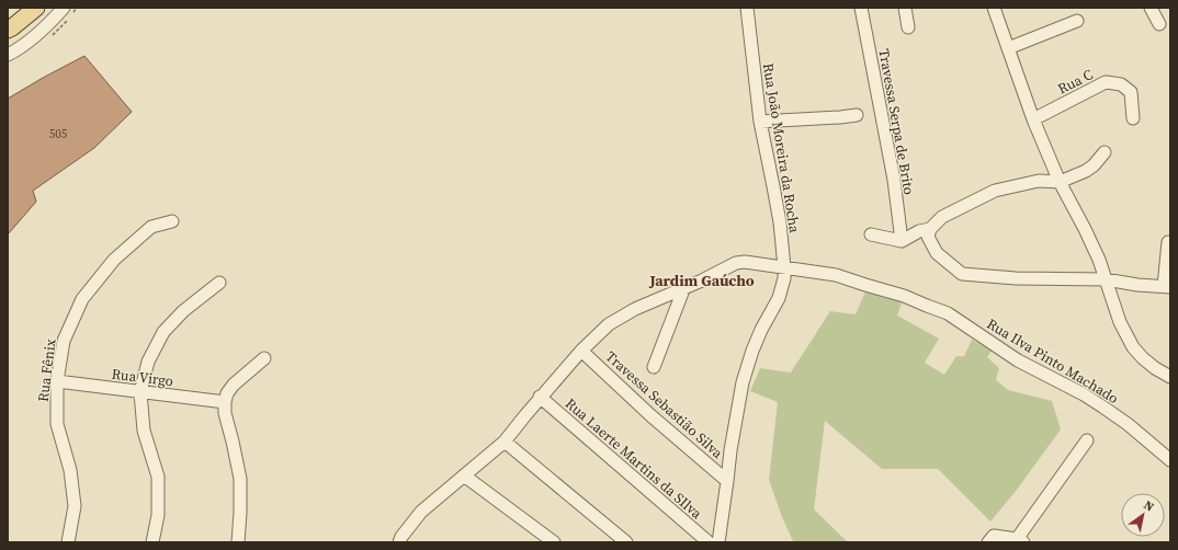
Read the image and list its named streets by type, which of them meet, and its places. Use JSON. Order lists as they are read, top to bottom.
{
  "streets": {
    "street": [
      "Rua C",
      "Travessa Serpa de Brito",
      "Rua João Moreira da Rocha",
      "Rua Ilva Pinto Machado",
      "Rua Fênix",
      "Rua Virgo",
      "Travessa Sebastião Silva",
      "Rua Laerte Martins da SIlva"
    ]
  },
  "crossings": [
    ["Rua João Moreira da Rocha", "Rua Ilva Pinto Machado"],
    ["Rua João Moreira da Rocha", "Travessa Sebastião Silva"],
    ["Rua Ilva Pinto Machado", "Travessa Sebastião Silva"],
    ["Rua Ilva Pinto Machado", "Rua Laerte Martins da SIlva"],
    ["Rua Fênix", "Rua Virgo"]
  ],
  "districts": ["Jardim Gaúcho"],
  "house_numbers": ["505"],
  "north": "top right"
}
